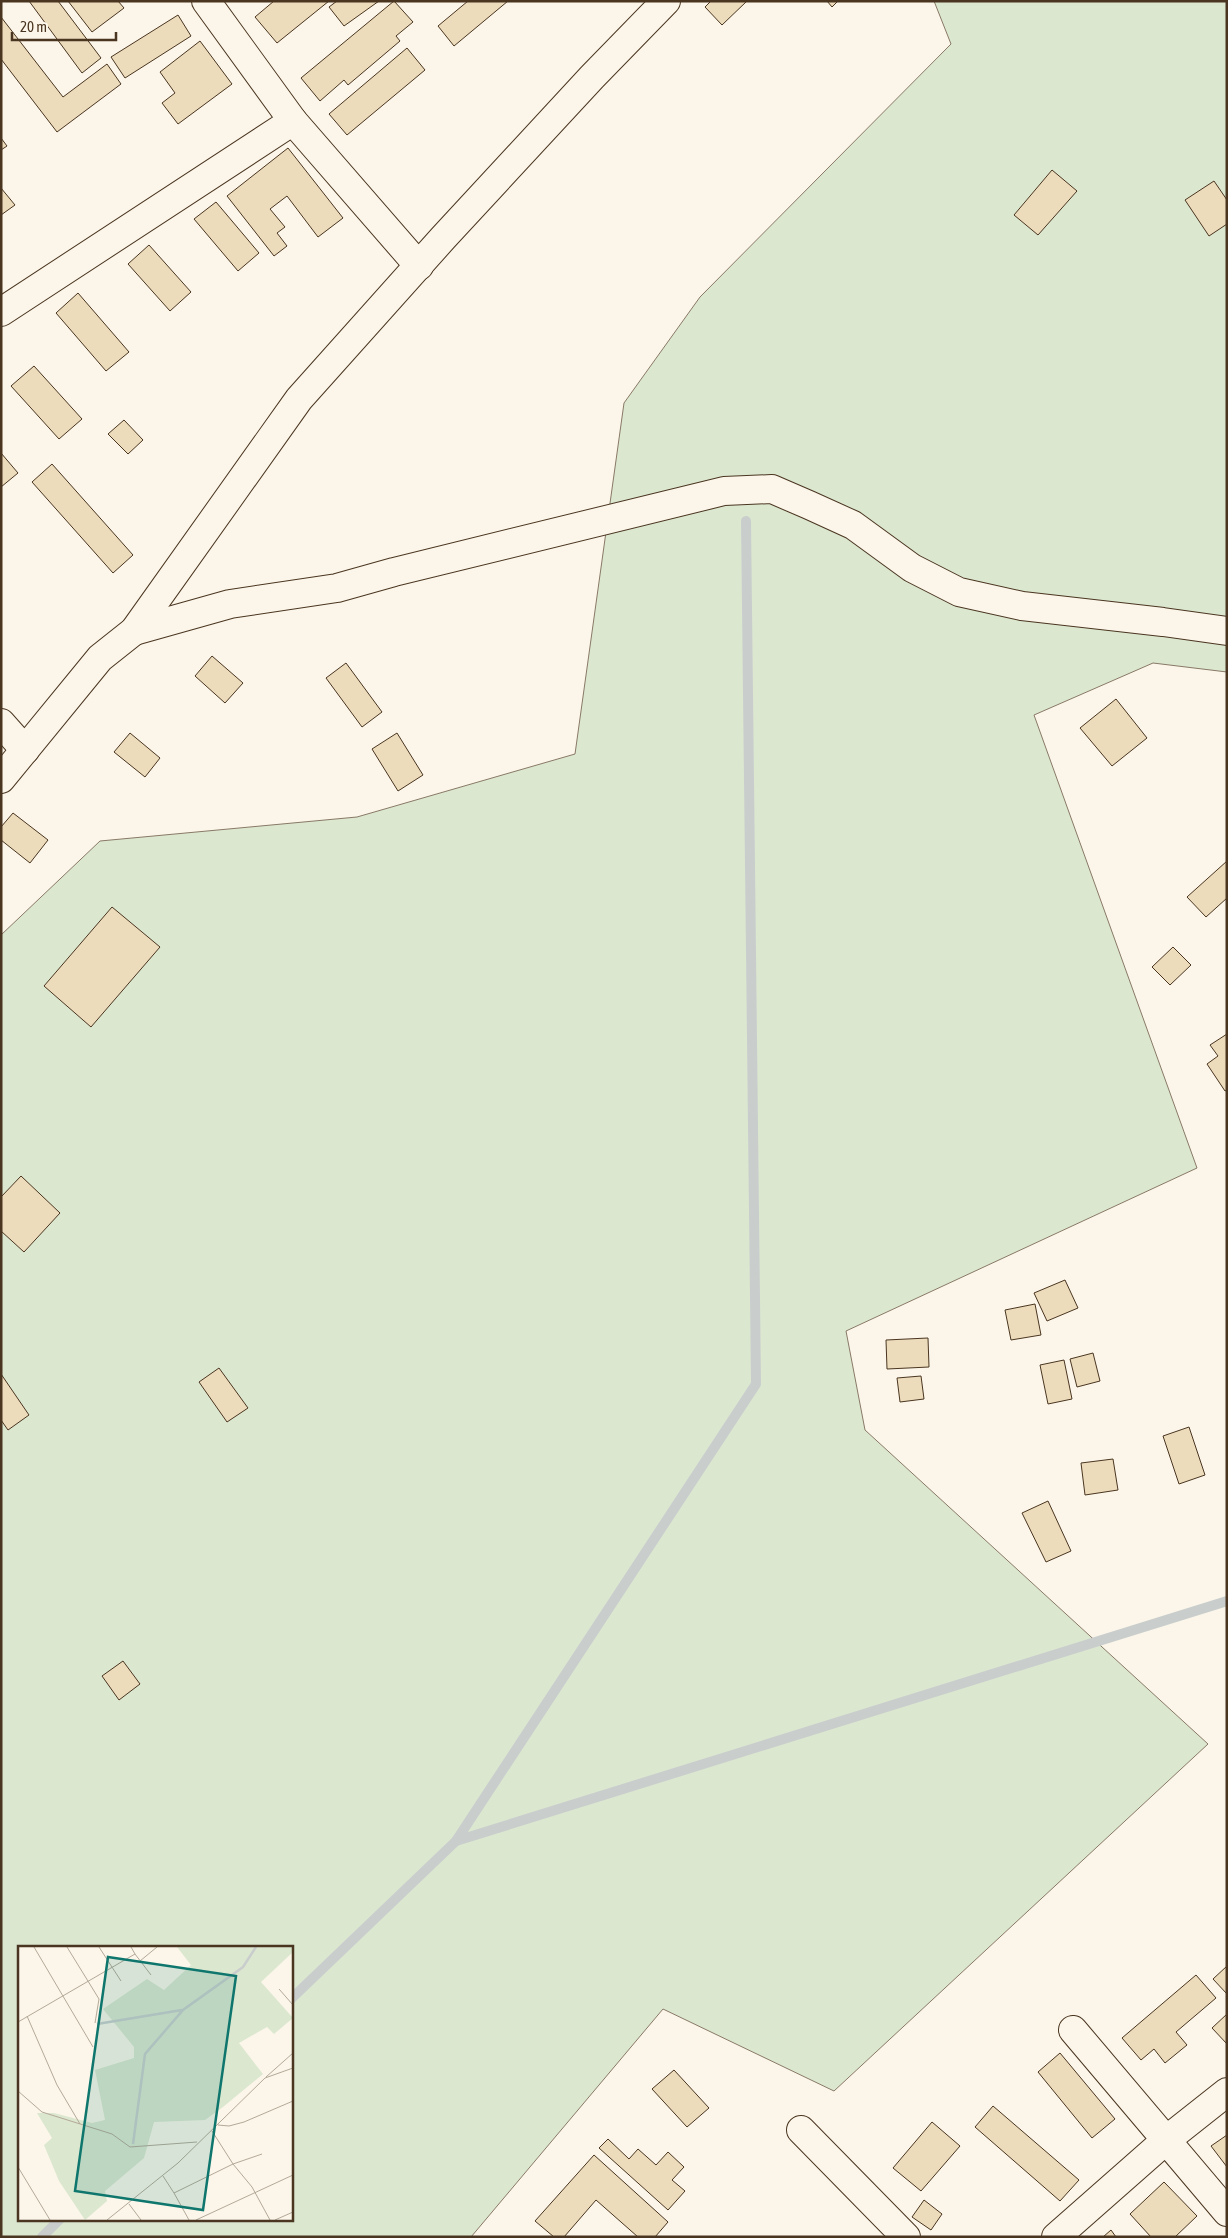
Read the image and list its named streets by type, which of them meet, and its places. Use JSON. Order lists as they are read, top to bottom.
{
  "scale_bar": "20 m"
}
